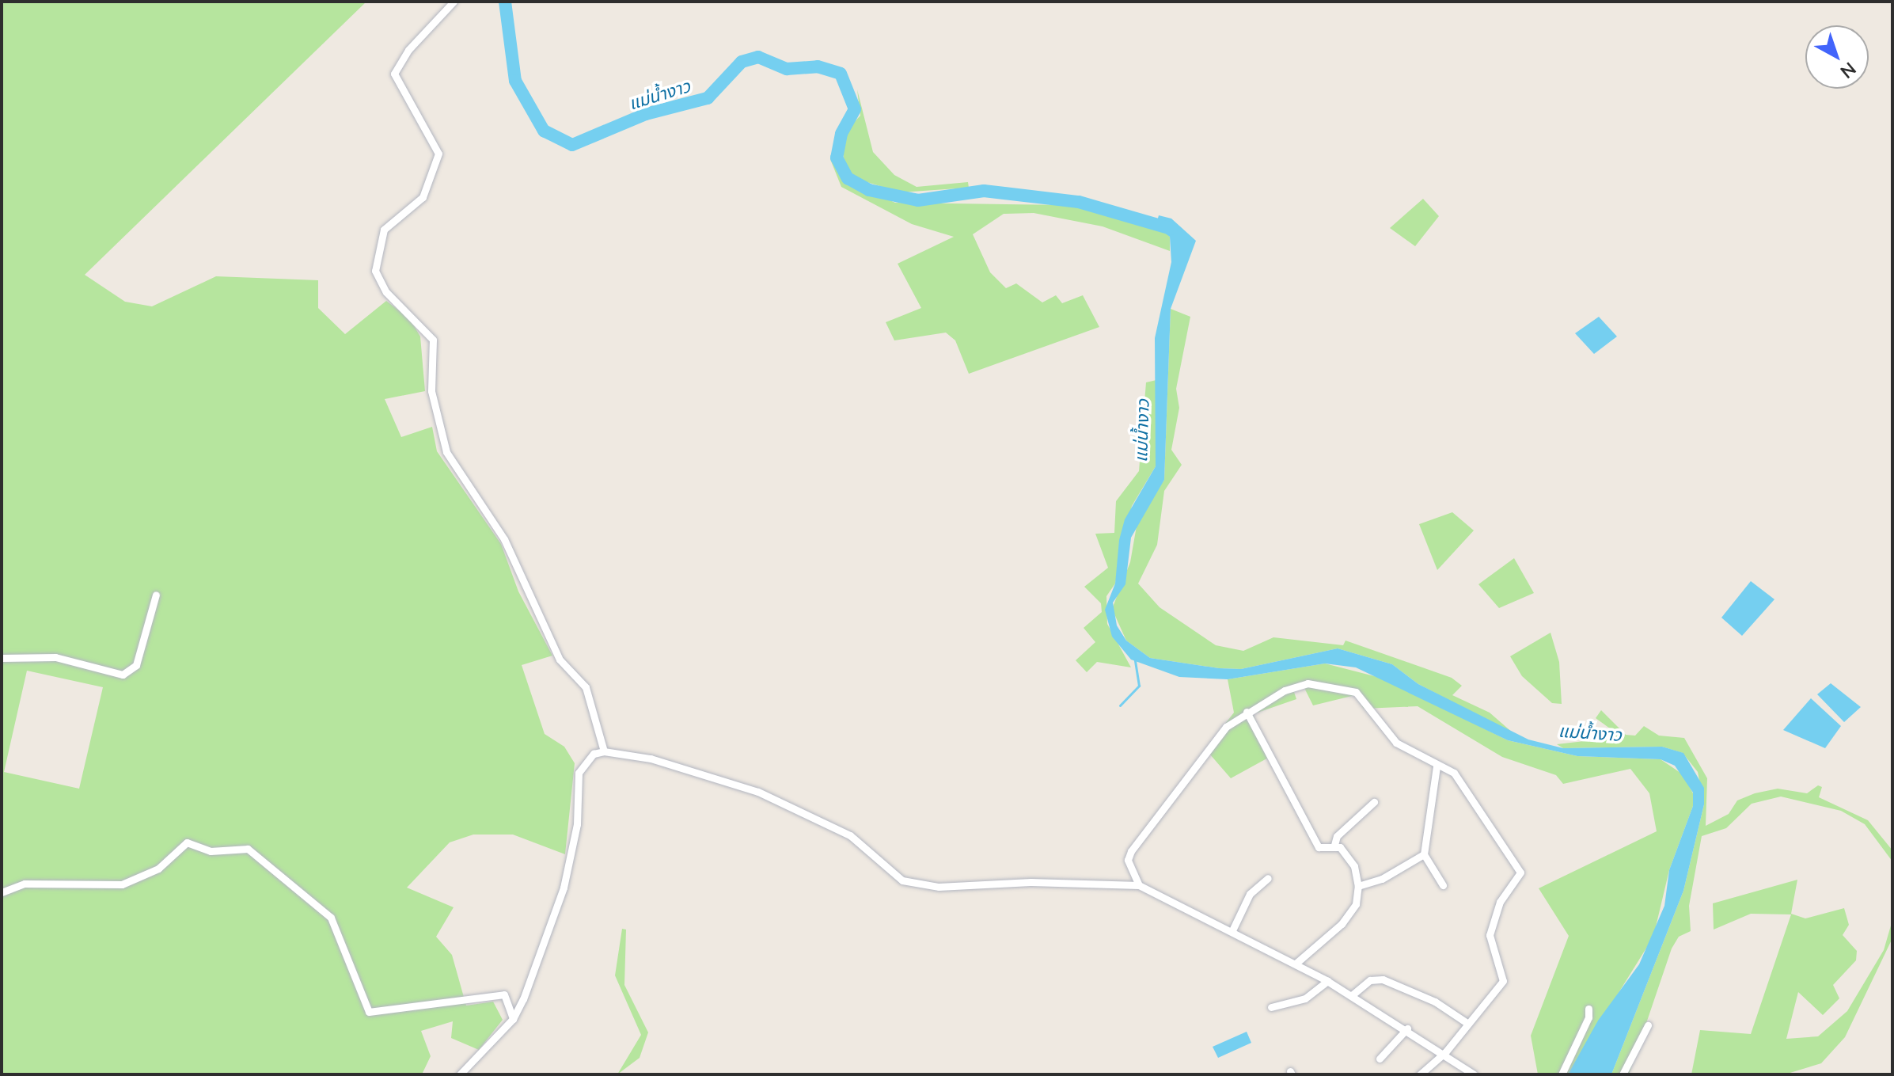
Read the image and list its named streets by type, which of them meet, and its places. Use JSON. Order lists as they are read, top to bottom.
{
  "water": ["แม่น้ำงาว"],
  "north": "bottom right"
}
